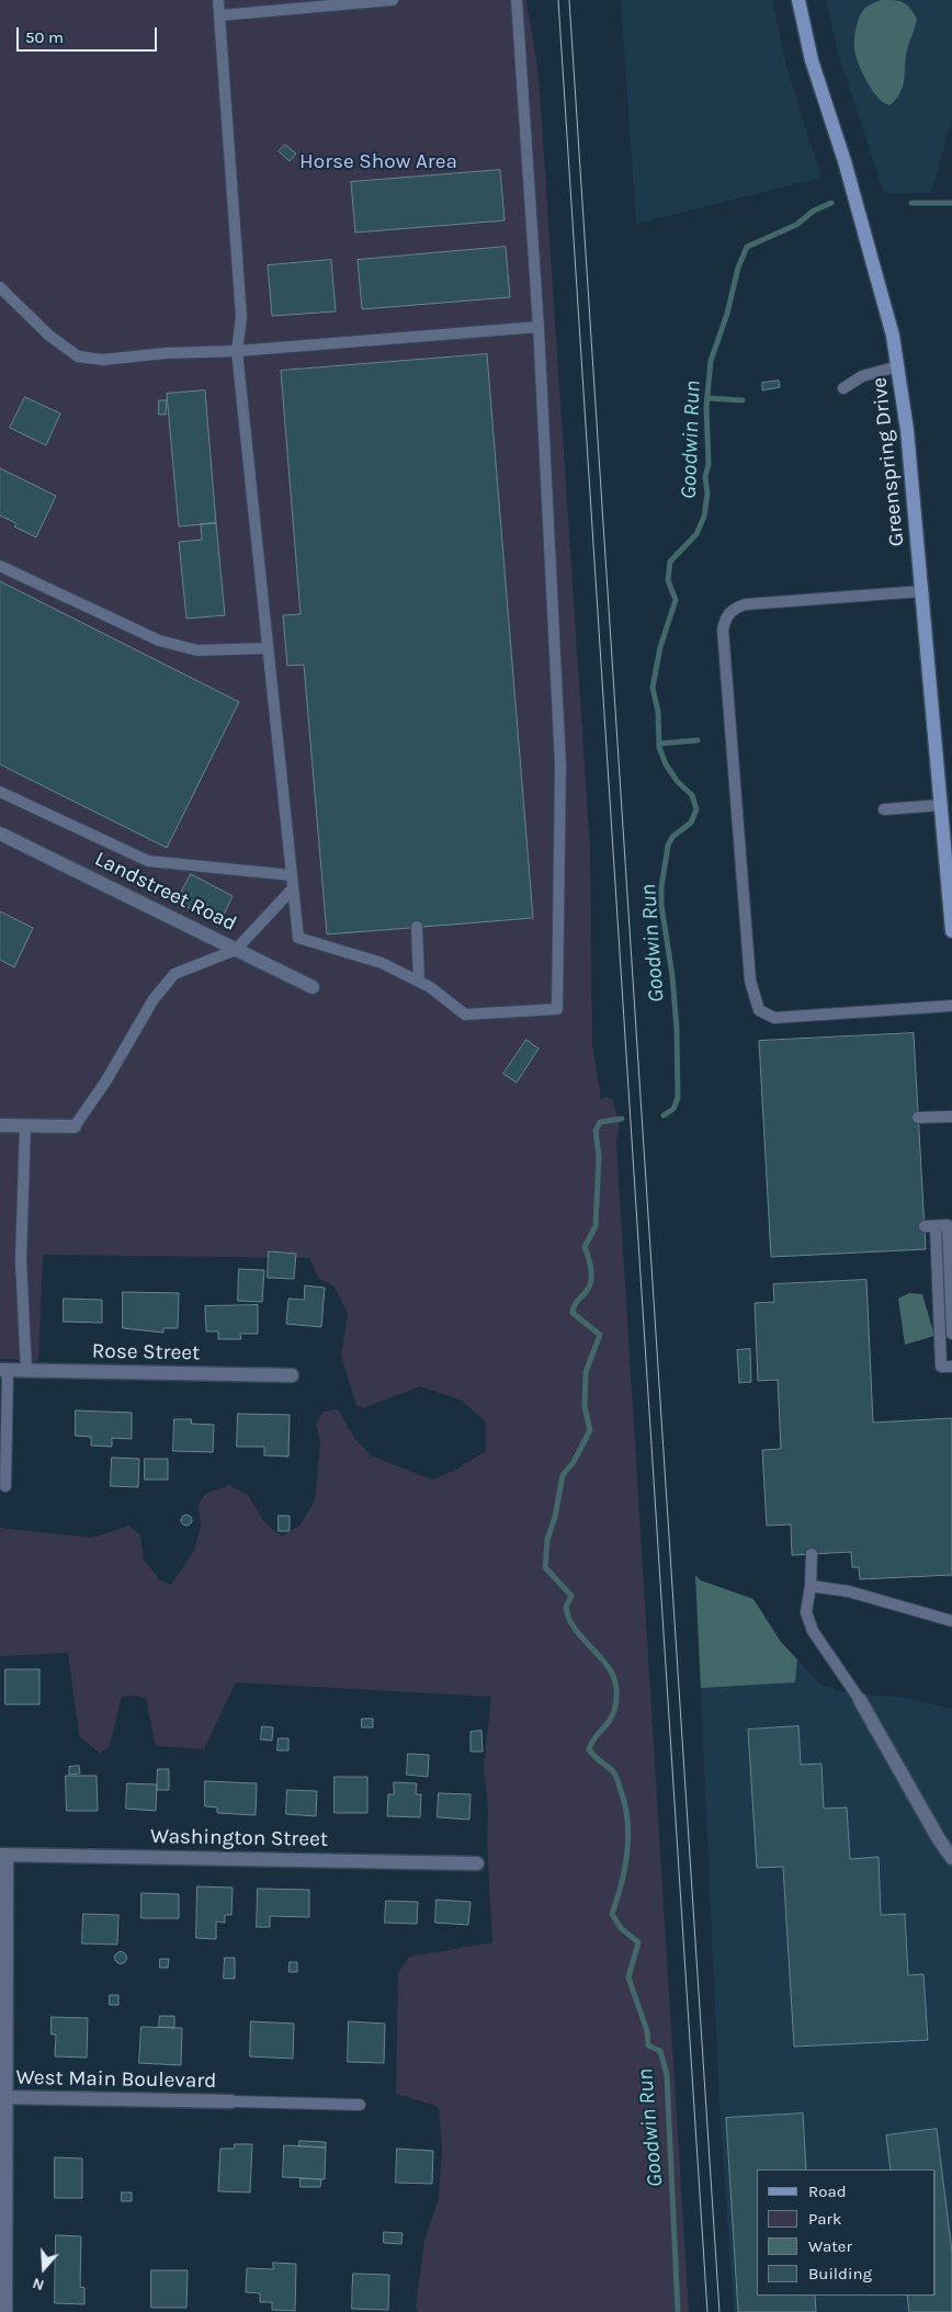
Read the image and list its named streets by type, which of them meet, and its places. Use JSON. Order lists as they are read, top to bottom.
{
  "streets": {
    "main road": ["Greenspring Drive"],
    "street": [
      "Landstreet Road",
      "Rose Street",
      "Washington Street",
      "West Main Boulevard"
    ]
  },
  "water": ["Goodwin Run"],
  "parks": ["Horse Show Area"],
  "legend": [
    "Road",
    "Park",
    "Water",
    "Building"
  ],
  "scale_bar": "50 m",
  "north": "bottom"
}
